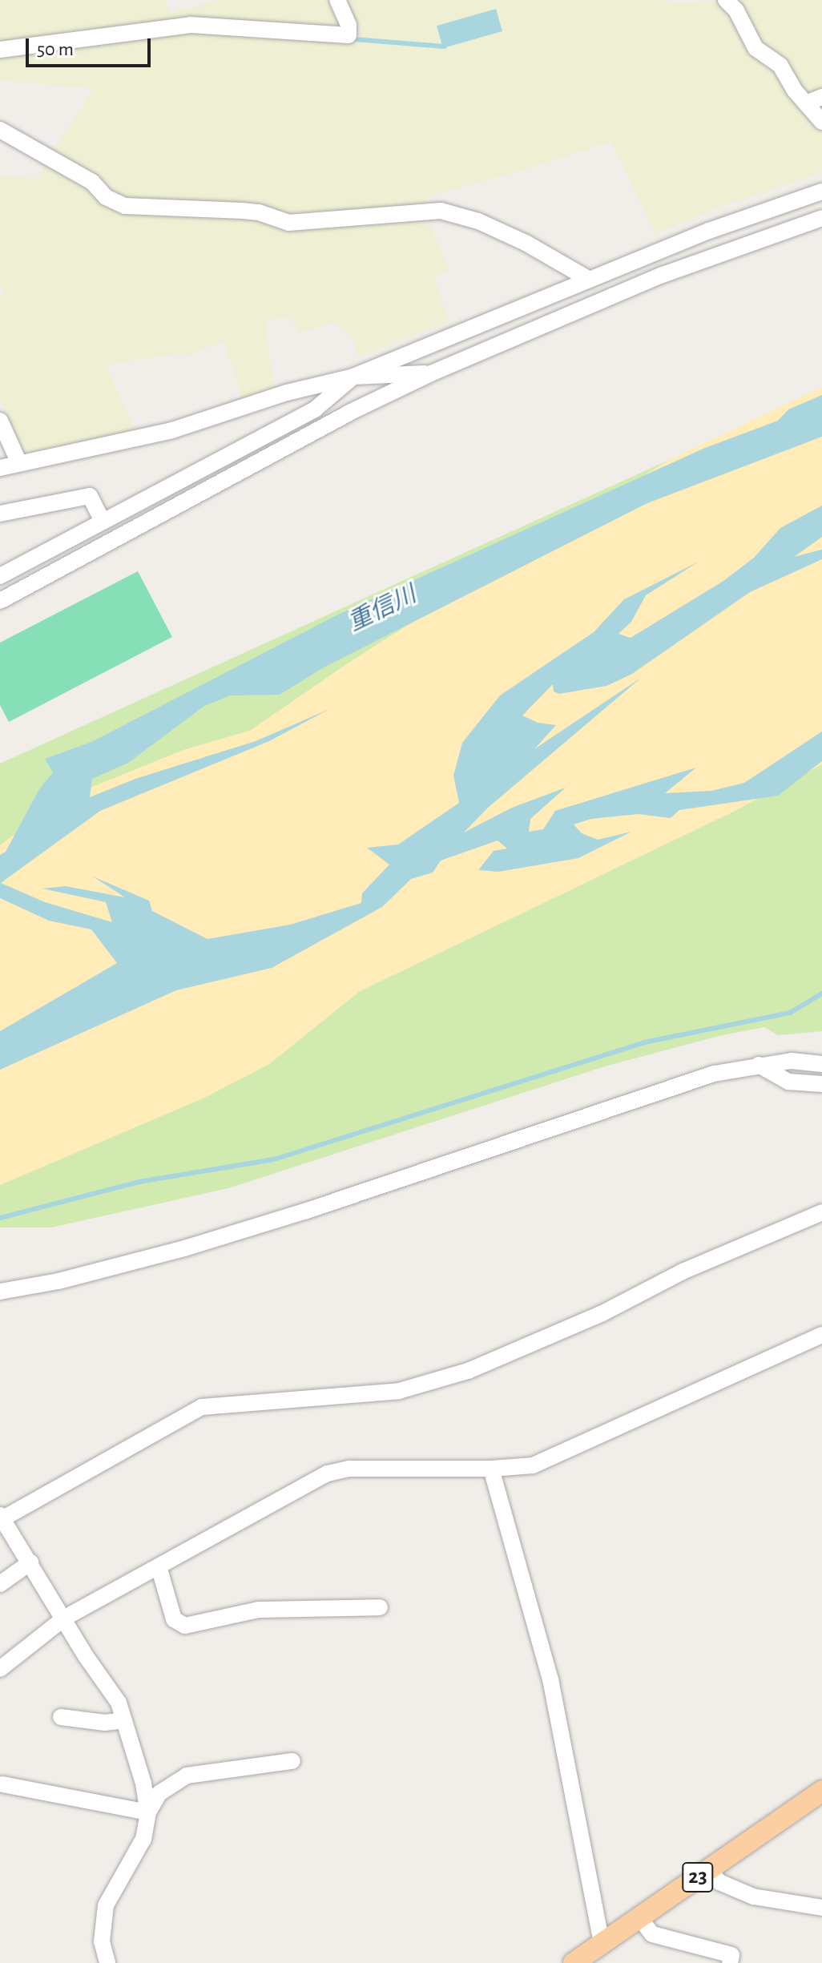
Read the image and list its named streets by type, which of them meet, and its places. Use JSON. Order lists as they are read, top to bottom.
{
  "streets": {
    "main road": ["23"]
  },
  "water": ["重信川"],
  "scale_bar": "50 m"
}
